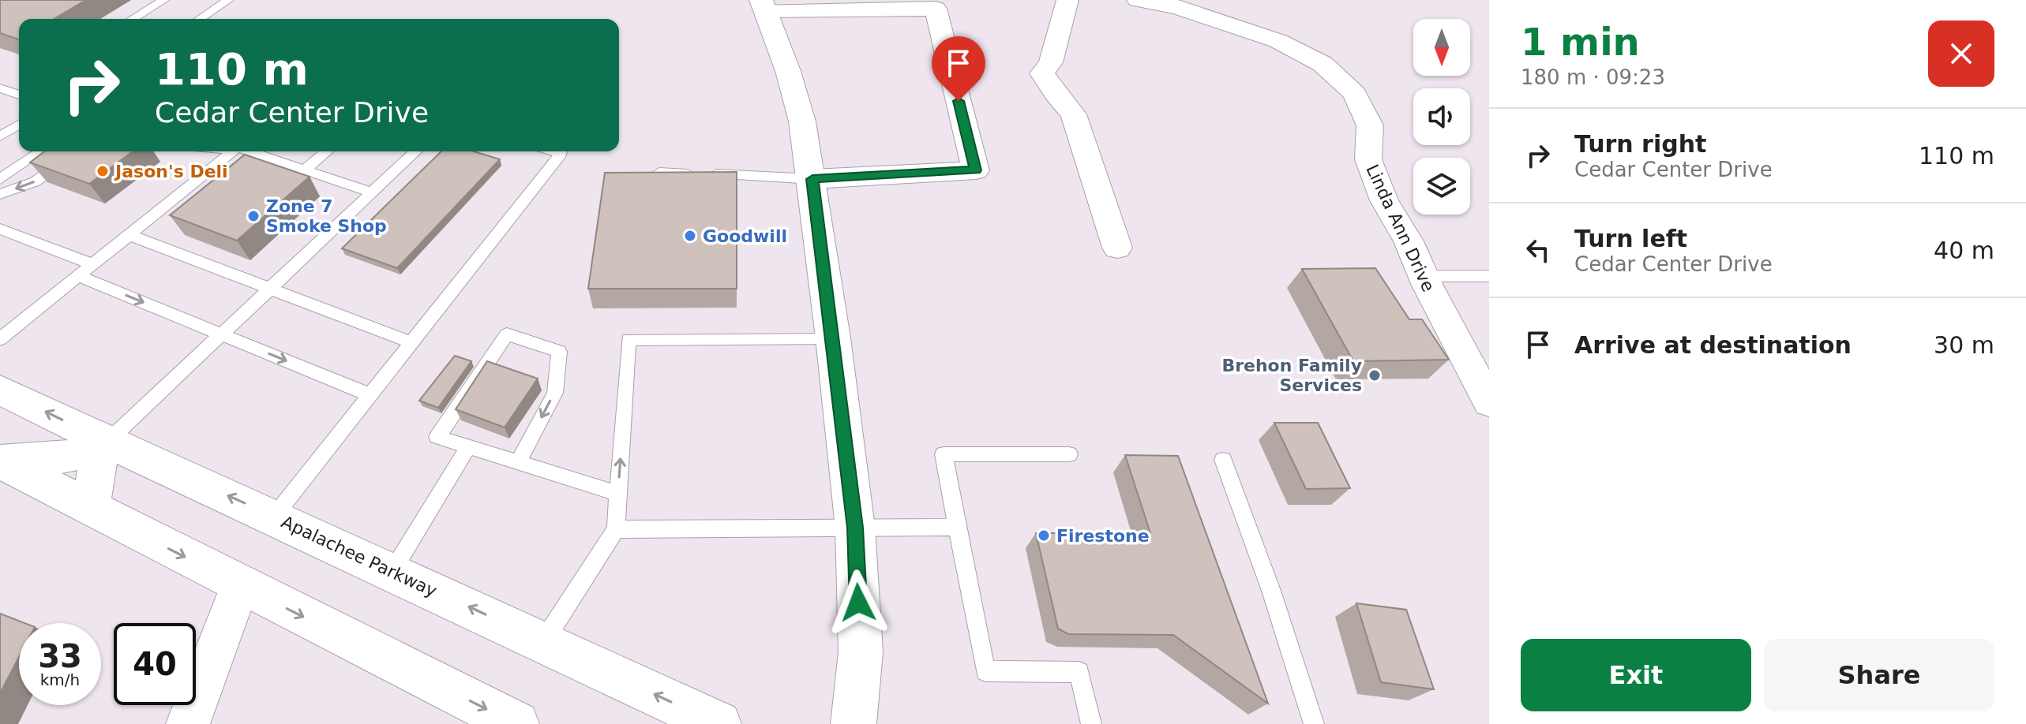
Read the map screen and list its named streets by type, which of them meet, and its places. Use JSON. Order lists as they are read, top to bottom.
{
  "streets": {
    "main road": ["Apalachee Parkway"],
    "street": ["Linda Ann Drive"]
  },
  "places": [
    "Jason's Deli",
    "Zone 7 Smoke Shop",
    "Goodwill",
    "Brehon Family Services",
    "Firestone"
  ],
  "north": "bottom",
  "page": {
    "heading": ["1 min", "180 m · 09:23"],
    "turn": ["110 m", "Cedar Center Drive"],
    "list": [
      {
        "name": "Turn right",
        "note": "Cedar Center Drive",
        "value": "110 m"
      },
      {
        "name": "Turn left",
        "note": "Cedar Center Drive",
        "value": "40 m"
      },
      {
        "name": "Arrive at destination",
        "value": "30 m"
      }
    ],
    "speed": "33 km/h",
    "limit": "40",
    "buttons": ["Exit", "Share"]
  }
}
